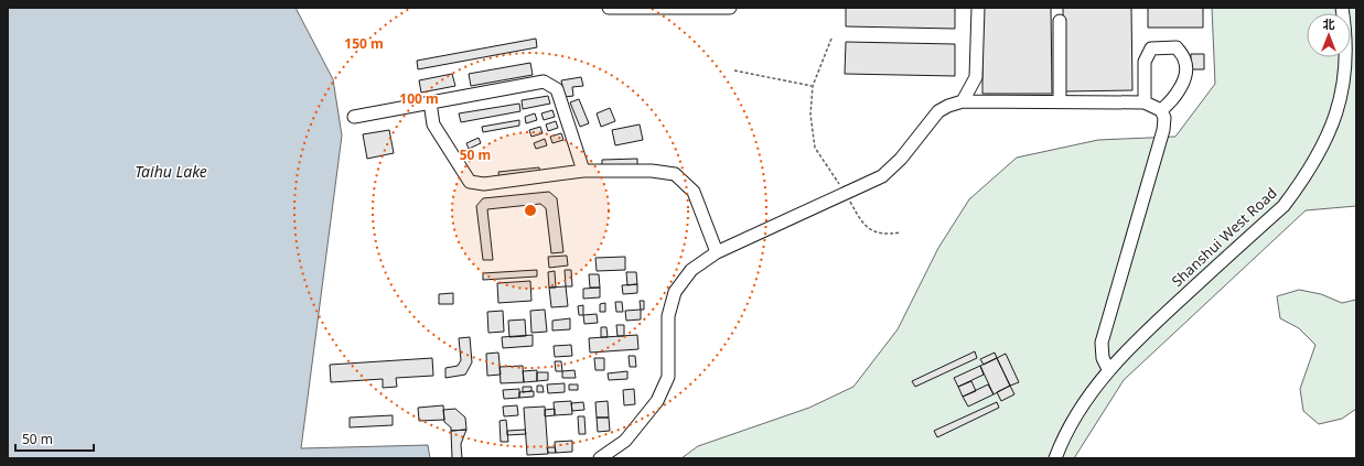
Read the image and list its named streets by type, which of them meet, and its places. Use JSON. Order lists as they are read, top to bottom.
{
  "streets": {
    "street": ["Shanshui West Road"]
  },
  "water": ["Taihu Lake"],
  "scale_bar": "50 m",
  "north": "top",
  "rings": ["150 m", "100 m", "50 m"]
}
